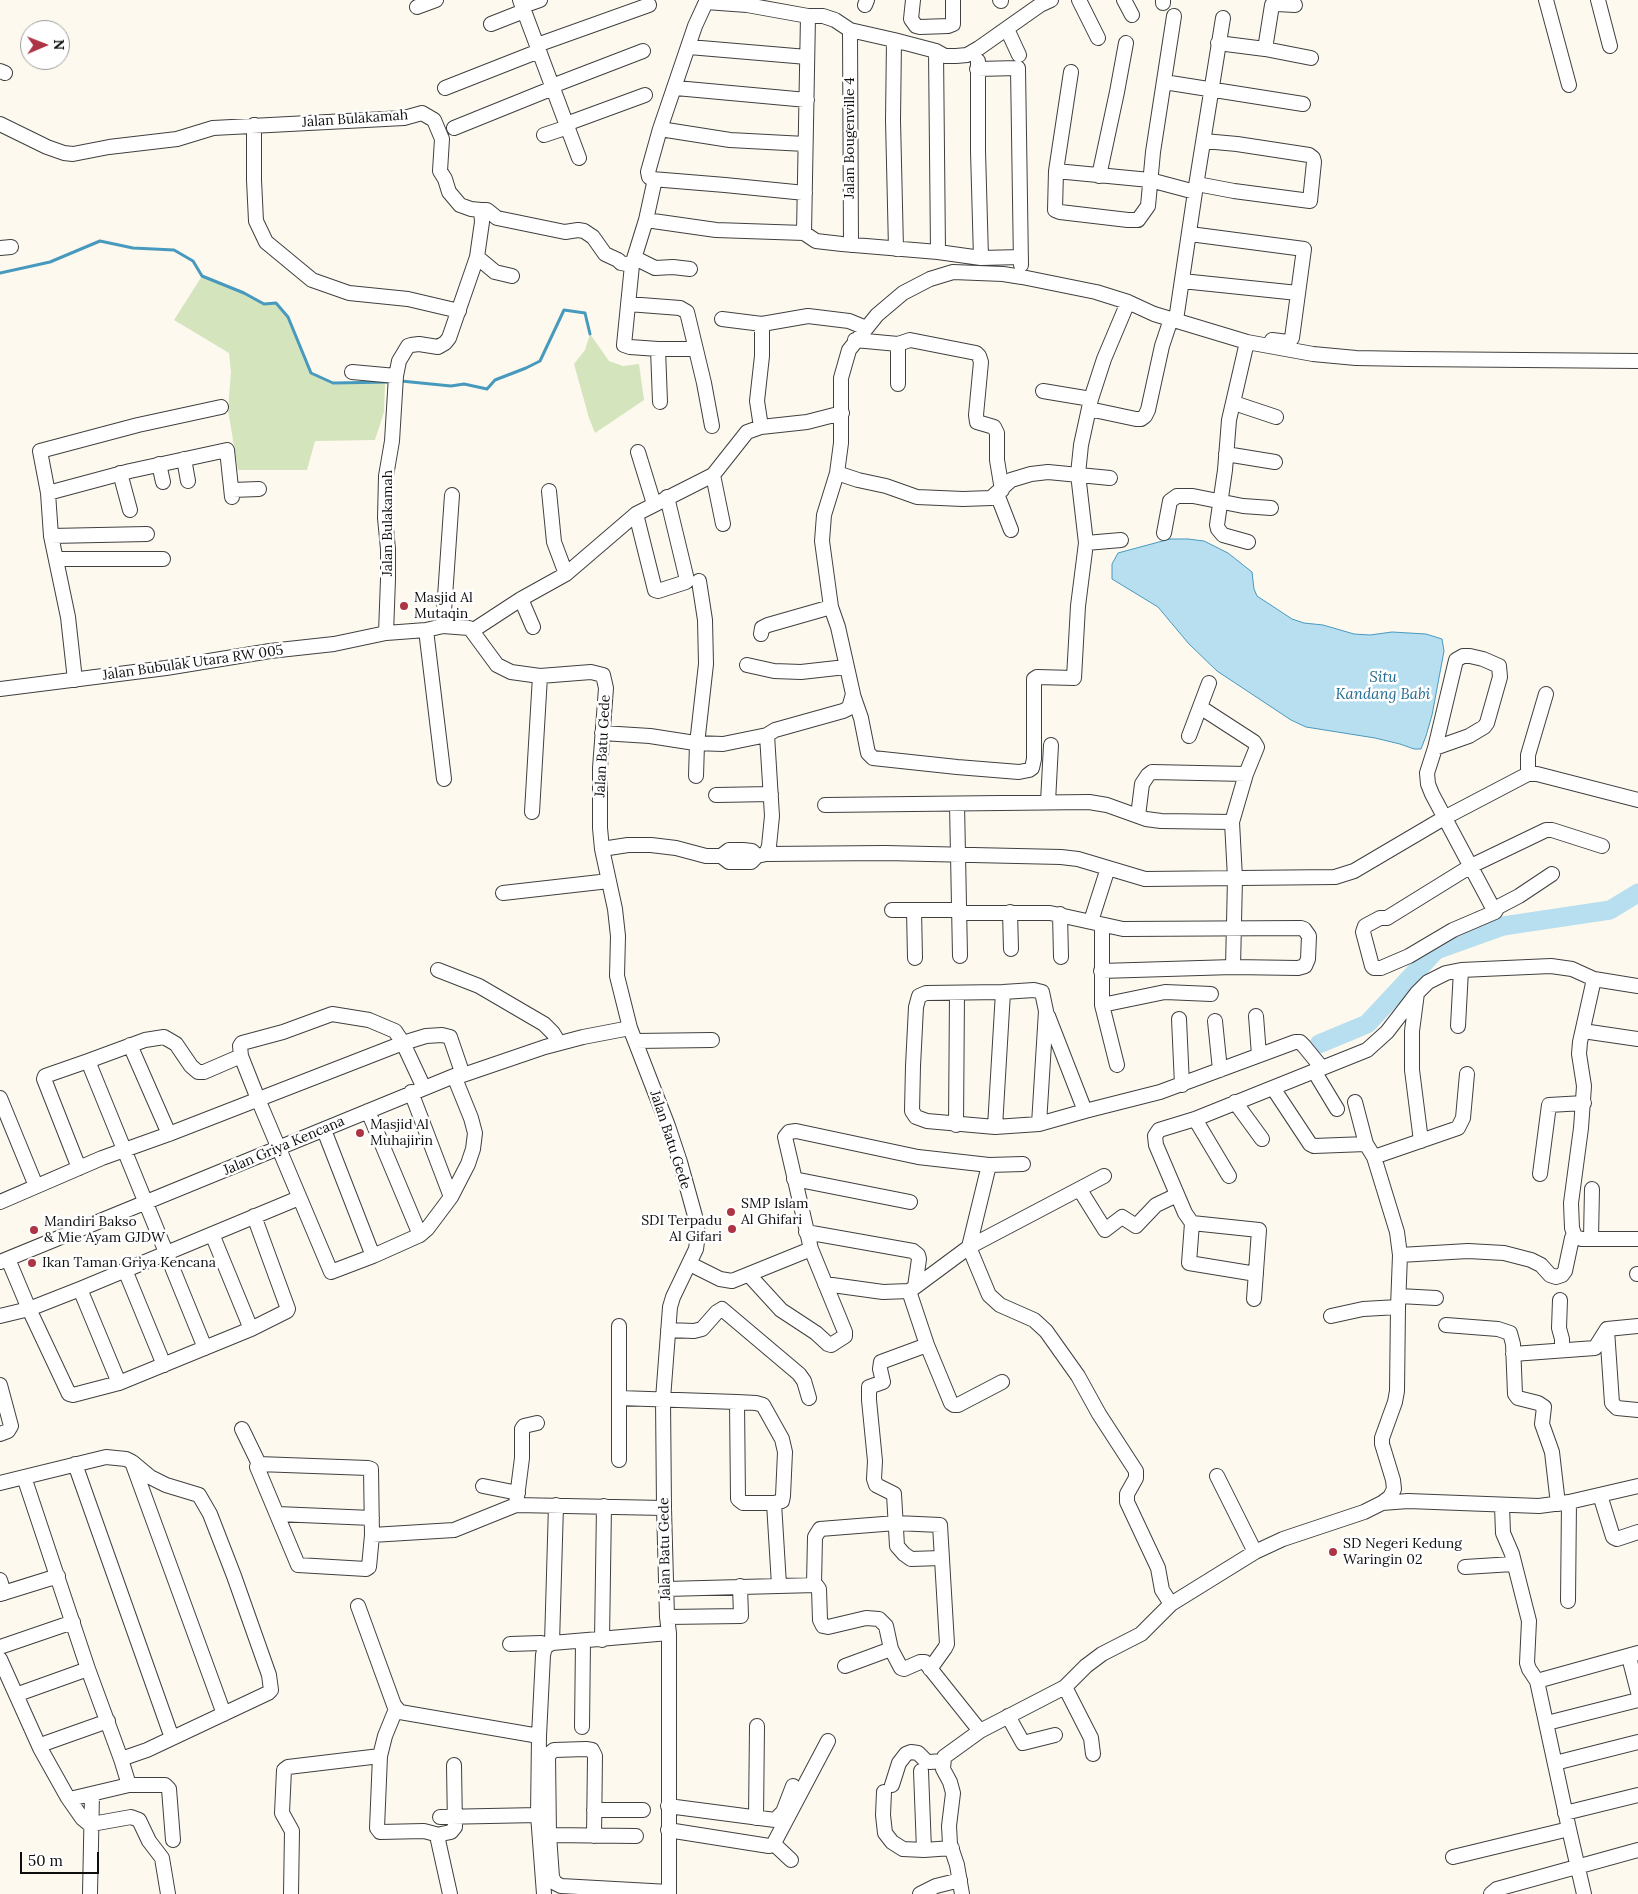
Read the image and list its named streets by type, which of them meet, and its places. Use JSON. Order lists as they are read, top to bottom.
{
  "streets": {
    "street": [
      "Jalan Bulakamah",
      "Jalan Bougenville 4",
      "Jalan Bubulak Utara RW 005",
      "Jalan Batu Gede",
      "Jalan Griya Kencana"
    ]
  },
  "crossings": [
    ["Jalan Bulakamah", "Jalan Bubulak Utara RW 005"],
    ["Jalan Bubulak Utara RW 005", "Jalan Batu Gede"],
    ["Jalan Batu Gede", "Jalan Griya Kencana"]
  ],
  "water": ["Situ Kandang Babi"],
  "places": [
    "Masjid Al Mutaqin",
    "Masjid Al Muhajirin",
    "SMP Islam Al Ghifari",
    "SDI Terpadu Al Gifari",
    "Mandiri Bakso & Mie Ayam GJDW",
    "Ikan Taman Griya Kencana",
    "SD Negeri Kedung Waringin 02"
  ],
  "scale_bar": "50 m",
  "north": "right"
}
